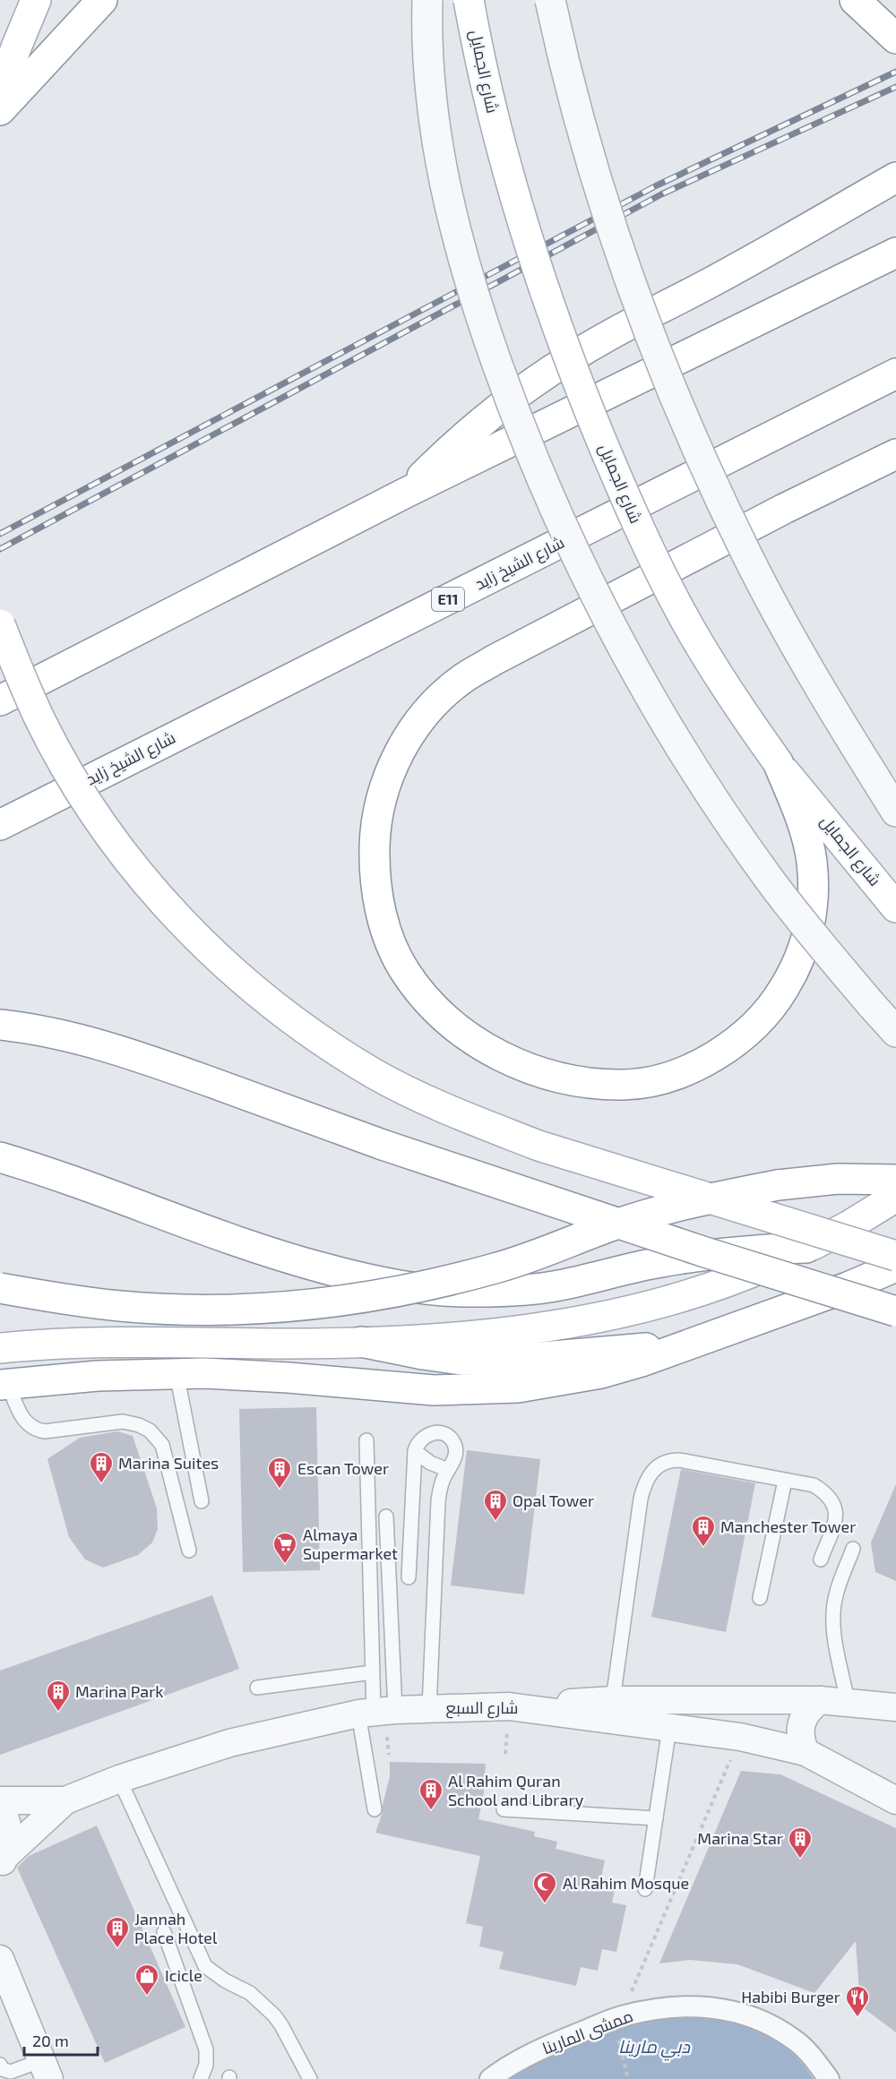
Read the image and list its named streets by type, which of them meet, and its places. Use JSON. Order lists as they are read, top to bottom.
{
  "streets": {
    "main road": ["شارع الجمايل", "شارع الشيخ زايد", "E11"],
    "street": ["شارع السبع", "ممشى المارينا"]
  },
  "water": ["دبي مارينا"],
  "places": {
    "building": [
      "Marina Suites",
      "Escan Tower",
      "Opal Tower",
      "Manchester Tower",
      "Marina Park",
      "Al Rahim Quran School and Library",
      "Marina Star",
      "Jannah Place Hotel"
    ],
    "supermarket": ["Almaya Supermarket"],
    "mosque": ["Al Rahim Mosque"],
    "shop": ["Icicle"],
    "restaurant": ["Habibi Burger"]
  },
  "scale_bar": "20 m"
}
